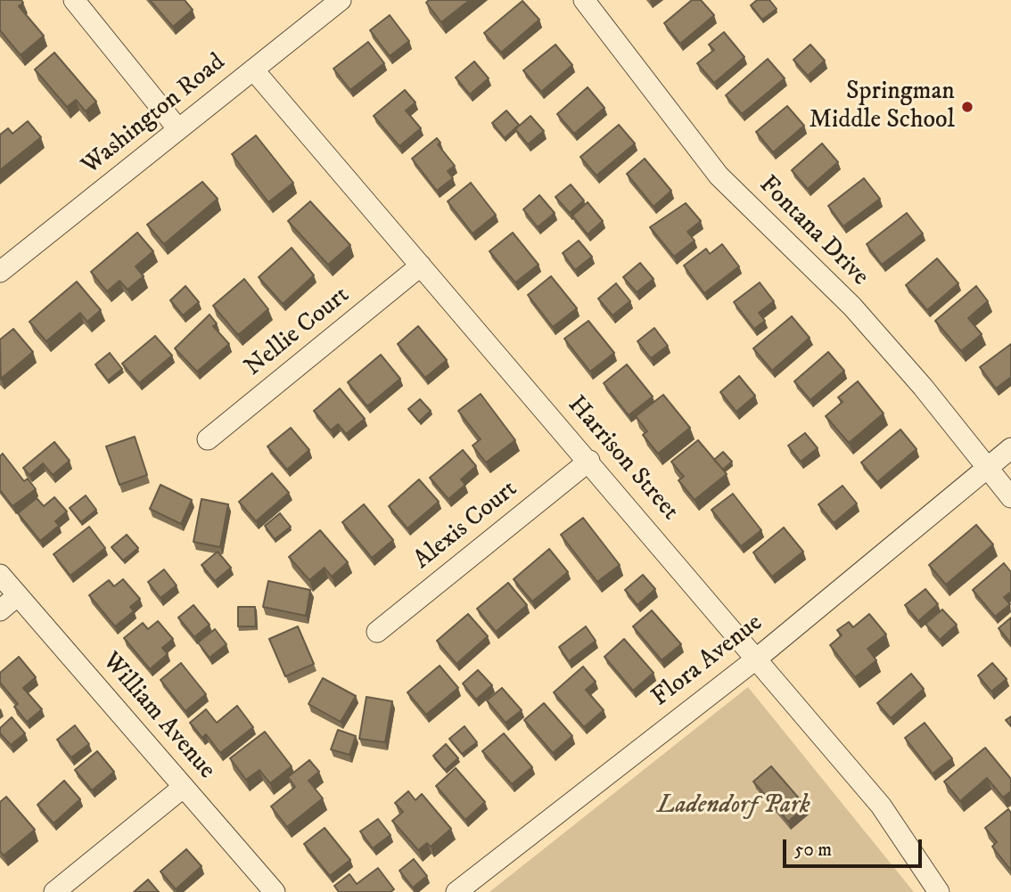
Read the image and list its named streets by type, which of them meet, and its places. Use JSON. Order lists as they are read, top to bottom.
{
  "streets": {
    "street": [
      "Washington Road",
      "Fontana Drive",
      "Nellie Court",
      "Harrison Street",
      "Alexis Court",
      "Flora Avenue",
      "William Avenue"
    ]
  },
  "crossings": [
    ["Washington Road", "Harrison Street"],
    ["Fontana Drive", "Flora Avenue"],
    ["Nellie Court", "Harrison Street"],
    ["Harrison Street", "Alexis Court"],
    ["Harrison Street", "Flora Avenue"]
  ],
  "parks": ["Ladendorf Park"],
  "places": ["Springman Middle School"],
  "scale_bar": "50 m"
}
